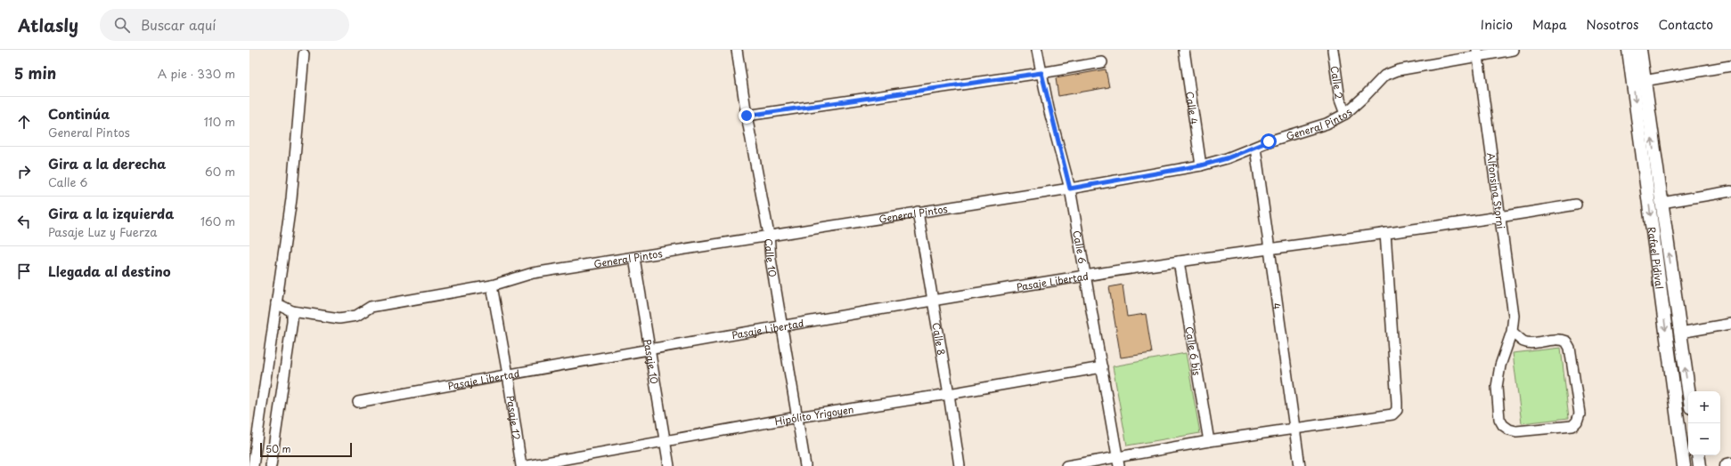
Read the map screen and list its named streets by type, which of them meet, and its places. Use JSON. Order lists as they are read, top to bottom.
{
  "streets": {
    "street": [
      "Calle 2",
      "Calle 4",
      "General Pintos",
      "Alfonsina Storni",
      "Calle 6",
      "Calle 10",
      "Rafael Pidival",
      "Pasaje Libertad",
      "4",
      "Calle 8",
      "Calle 6 bis",
      "Pasaje 10",
      "Hipólito Yrigoyen",
      "Pasaje 12"
    ]
  },
  "crossings": [
    ["Calle 2", "General Pintos"],
    ["Calle 4", "General Pintos"],
    ["General Pintos", "Alfonsina Storni"],
    ["General Pintos", "Calle 6"],
    ["General Pintos", "Calle 10"],
    ["General Pintos", "4"],
    ["General Pintos", "Calle 8"],
    ["General Pintos", "Pasaje 10"],
    ["General Pintos", "Pasaje 12"],
    ["Alfonsina Storni", "Pasaje Libertad"],
    ["Calle 6", "Pasaje Libertad"],
    ["Calle 6", "Hipólito Yrigoyen"],
    ["Calle 10", "Pasaje Libertad"],
    ["Calle 10", "Hipólito Yrigoyen"],
    ["Pasaje Libertad", "4"],
    ["Pasaje Libertad", "Calle 8"],
    ["Pasaje Libertad", "Calle 6 bis"],
    ["Pasaje Libertad", "Pasaje 10"],
    ["Pasaje Libertad", "Pasaje 12"],
    ["Calle 8", "Hipólito Yrigoyen"],
    ["Pasaje 10", "Hipólito Yrigoyen"]
  ],
  "scale_bar": "50 m",
  "page": {
    "header": "Atlasly",
    "search": "Buscar aquí",
    "nav": [
      "Inicio",
      "Mapa",
      "Nosotros",
      "Contacto"
    ],
    "heading": ["5 min", "A pie · 330 m"],
    "list": [
      ["Continúa", "General Pintos", "110 m"],
      ["Gira a la derecha", "Calle 6", "60 m"],
      ["Gira a la izquierda", "Pasaje Luz y Fuerza", "160 m"],
      "Llegada al destino"
    ],
    "map_buttons": ["+", "−"],
    "scale": "50 m"
  }
}
